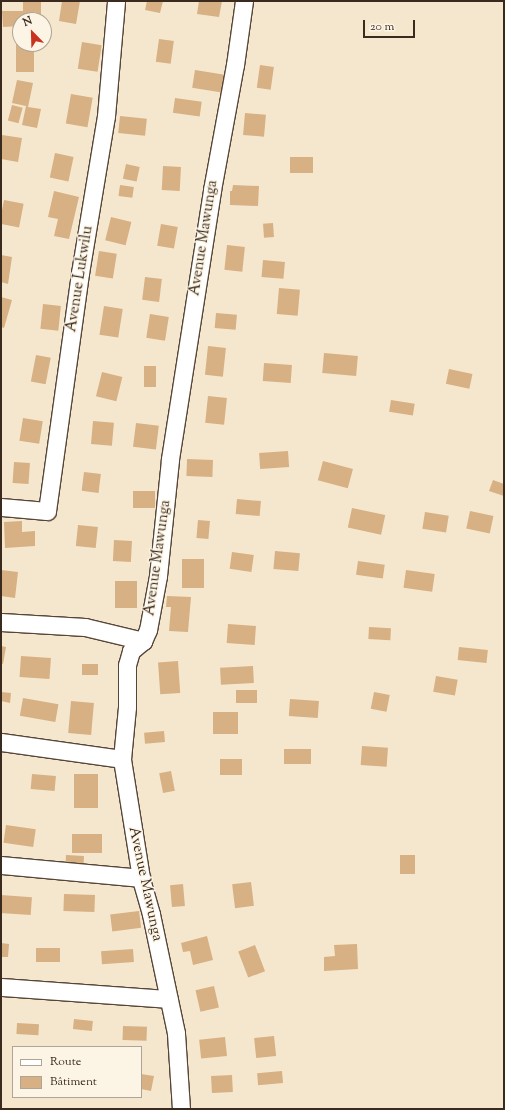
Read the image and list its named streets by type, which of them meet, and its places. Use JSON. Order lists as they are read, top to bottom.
{
  "streets": {
    "street": ["Avenue Mawunga", "Avenue Lukwilu"]
  },
  "legend": ["Route", "Bâtiment"],
  "scale_bar": "20 m",
  "north": "top left"
}
